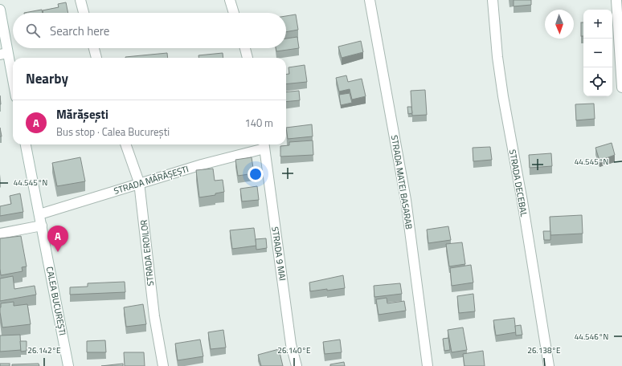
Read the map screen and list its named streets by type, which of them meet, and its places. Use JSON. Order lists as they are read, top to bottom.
{
  "streets": {
    "street": [
      "STRADA MĂRĂȘEȘTI",
      "STRADA MATEI BASARAB",
      "STRADA DECEBAL",
      "STRADA EROILOR",
      "STRADA 9 MAI",
      "CALEA BUCUREȘTI"
    ]
  },
  "crossings": [
    ["STRADA MĂRĂȘEȘTI", "STRADA EROILOR"],
    ["STRADA MĂRĂȘEȘTI", "STRADA 9 MAI"],
    ["STRADA MĂRĂȘEȘTI", "CALEA BUCUREȘTI"]
  ],
  "north": "bottom",
  "page": {
    "map_buttons": ["+", "−"],
    "search": "Search here",
    "heading": "Nearby",
    "list": [
      {
        "mark": "A",
        "name": "Mărășești",
        "note": "Bus stop · Calea București",
        "value": "140 m"
      }
    ],
    "pins": "A"
  },
  "coordinates": [
    "44.545°N",
    "44.546°N",
    "26.142°E",
    "26.140°E",
    "26.138°E"
  ]
}
